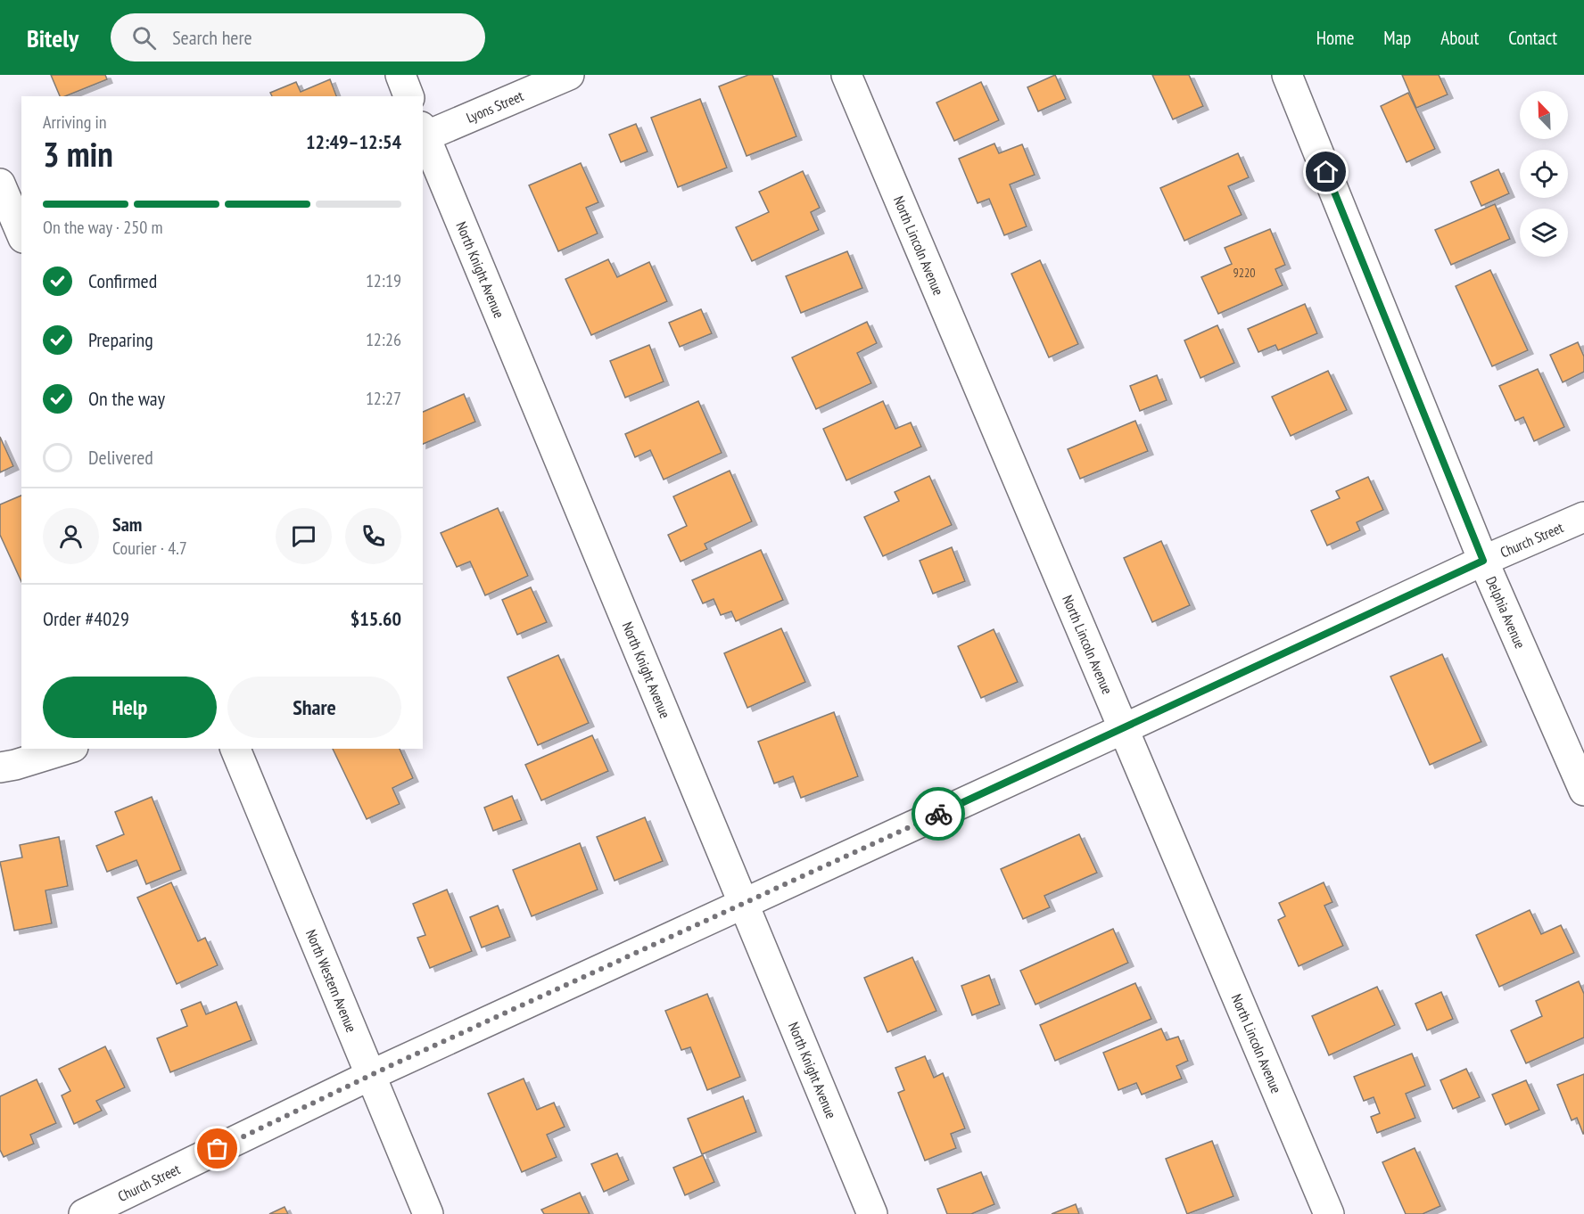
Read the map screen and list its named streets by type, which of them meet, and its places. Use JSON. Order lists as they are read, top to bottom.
{
  "streets": {
    "street": [
      "Lyons Street",
      "North Lincoln Avenue",
      "North Knight Avenue",
      "Church Street",
      "Delphia Avenue",
      "North Western Avenue"
    ]
  },
  "crossings": [
    ["Lyons Street", "North Knight Avenue"],
    ["North Lincoln Avenue", "Church Street"],
    ["North Knight Avenue", "Church Street"],
    ["Church Street", "Delphia Avenue"],
    ["Church Street", "North Western Avenue"]
  ],
  "house_numbers": ["9220"],
  "north": "top left",
  "page": {
    "header": "Bitely",
    "search": "Search here",
    "nav": [
      "Home",
      "Map",
      "About",
      "Contact"
    ],
    "heading": ["3 min", "Arriving in", "12:49–12:54"],
    "panel": [
      "Sam",
      "Courier · 4.7",
      "Order #4029",
      "$15.60"
    ],
    "bar": "On the way · 250 m",
    "list": [
      ["Confirmed", "12:19"],
      ["Preparing", "12:26"],
      ["On the way", "12:27"],
      "Delivered"
    ],
    "buttons": ["Help", "Share"]
  }
}
